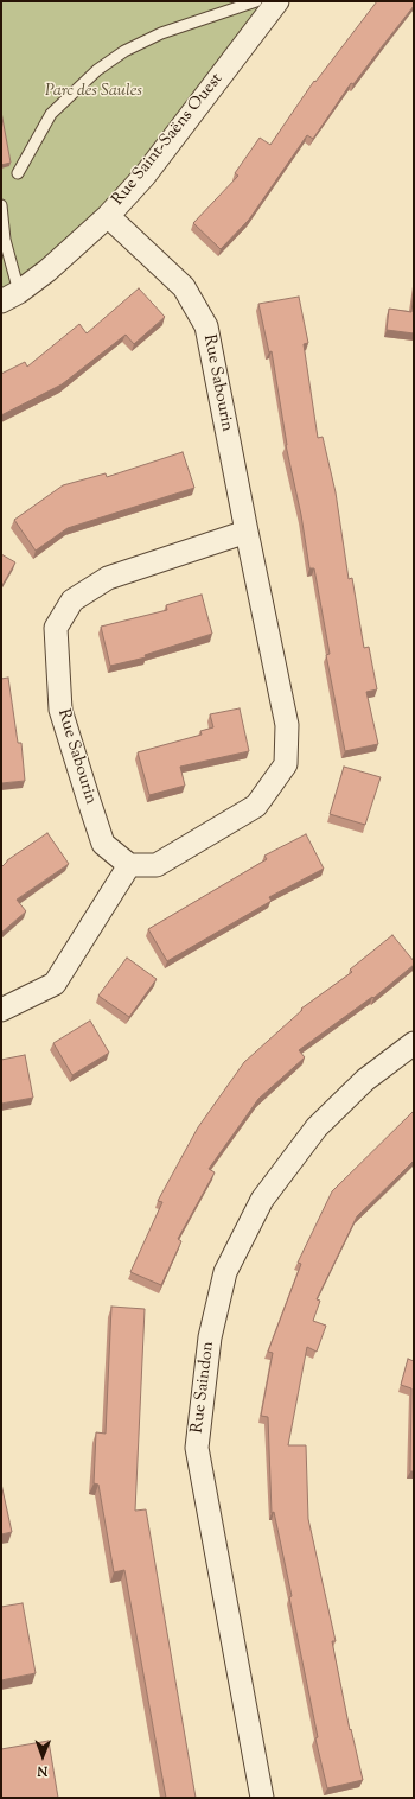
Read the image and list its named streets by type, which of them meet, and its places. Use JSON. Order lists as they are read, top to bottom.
{
  "streets": {
    "street": ["Rue Saint-Saëns Ouest", "Rue Sabourin", "Rue Saindon"]
  },
  "crossings": [
    ["Rue Saint-Saëns Ouest", "Rue Sabourin"]
  ],
  "parks": ["Parc des Saules"],
  "north": "bottom"
}
